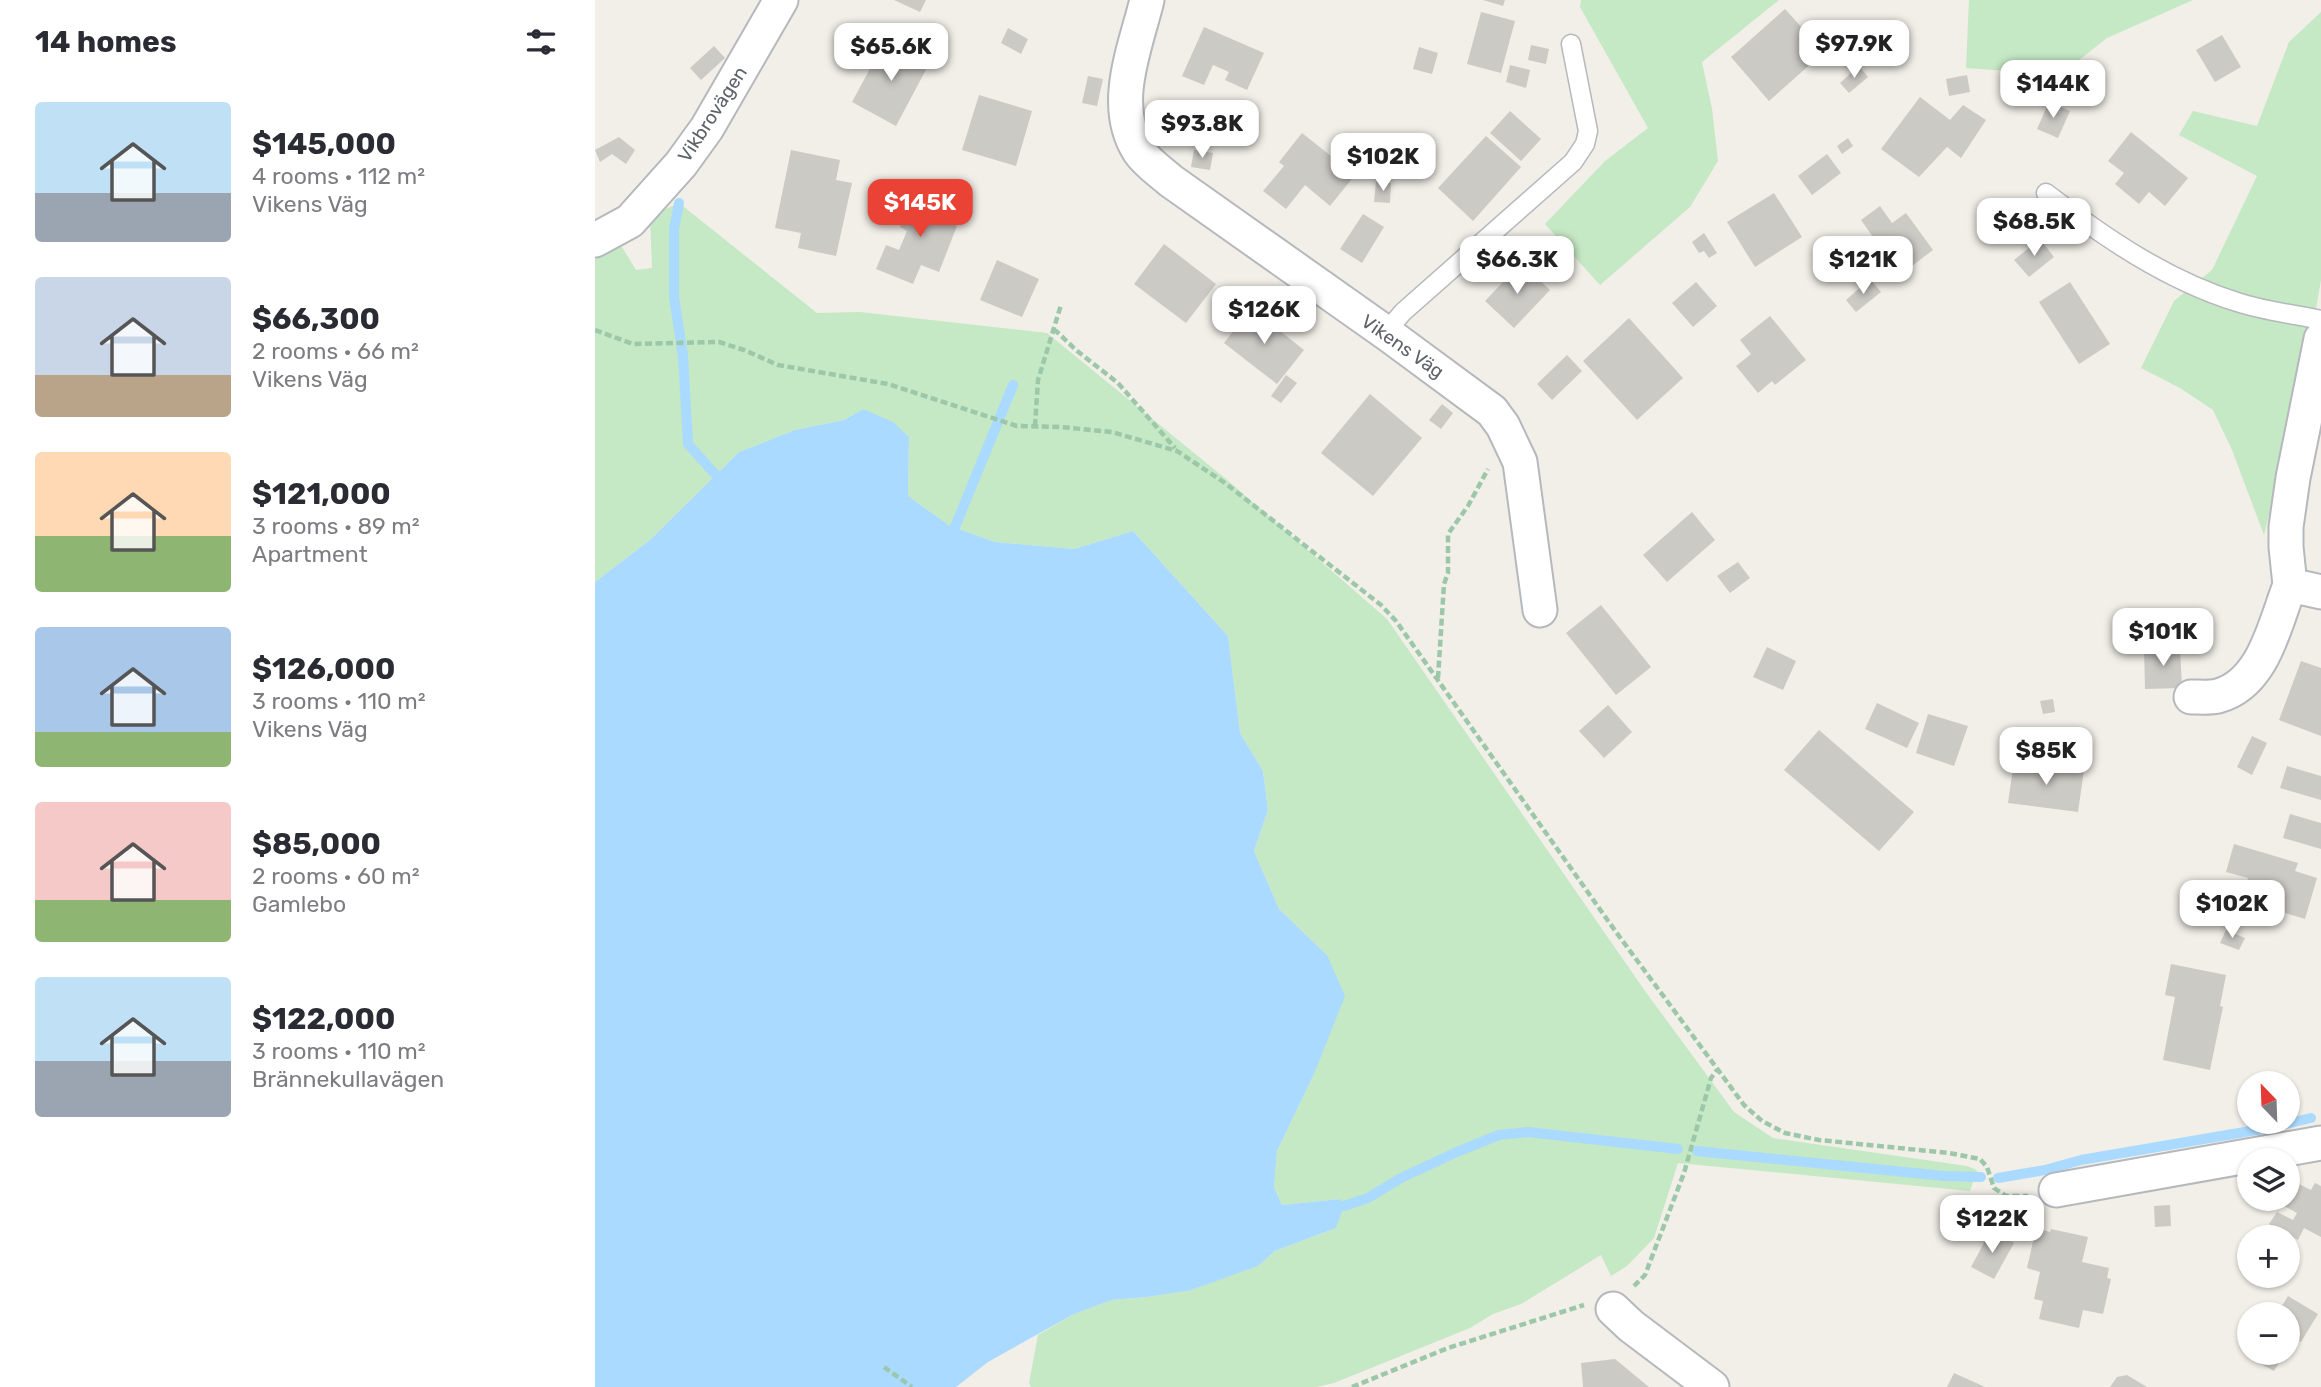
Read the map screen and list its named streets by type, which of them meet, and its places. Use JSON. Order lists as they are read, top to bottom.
{
  "streets": {
    "street": ["Vikbrovägen", "Vikens Väg"]
  },
  "north": "top left",
  "page": {
    "heading": "14 homes",
    "price": [
      "$97.9K",
      "$65.6K",
      "$144K",
      "$93.8K",
      "$102K",
      "$145K",
      "$68.5K",
      "$66.3K",
      "$121K",
      "$126K",
      "$101K",
      "$85K",
      "$102K",
      "$122K"
    ],
    "list": [
      {
        "name": "$145,000",
        "note": "4 rooms · 112 m² · Vikens Väg"
      },
      {
        "name": "$66,300",
        "note": "2 rooms · 66 m² · Vikens Väg"
      },
      {
        "name": "$121,000",
        "note": "3 rooms · 89 m² · Apartment"
      },
      {
        "name": "$126,000",
        "note": "3 rooms · 110 m² · Vikens Väg"
      },
      {
        "name": "$85,000",
        "note": "2 rooms · 60 m² · Gamlebo"
      },
      {
        "name": "$122,000",
        "note": "3 rooms · 110 m² · Brännekullavägen"
      }
    ],
    "map_buttons": ["+", "−"]
  }
}
